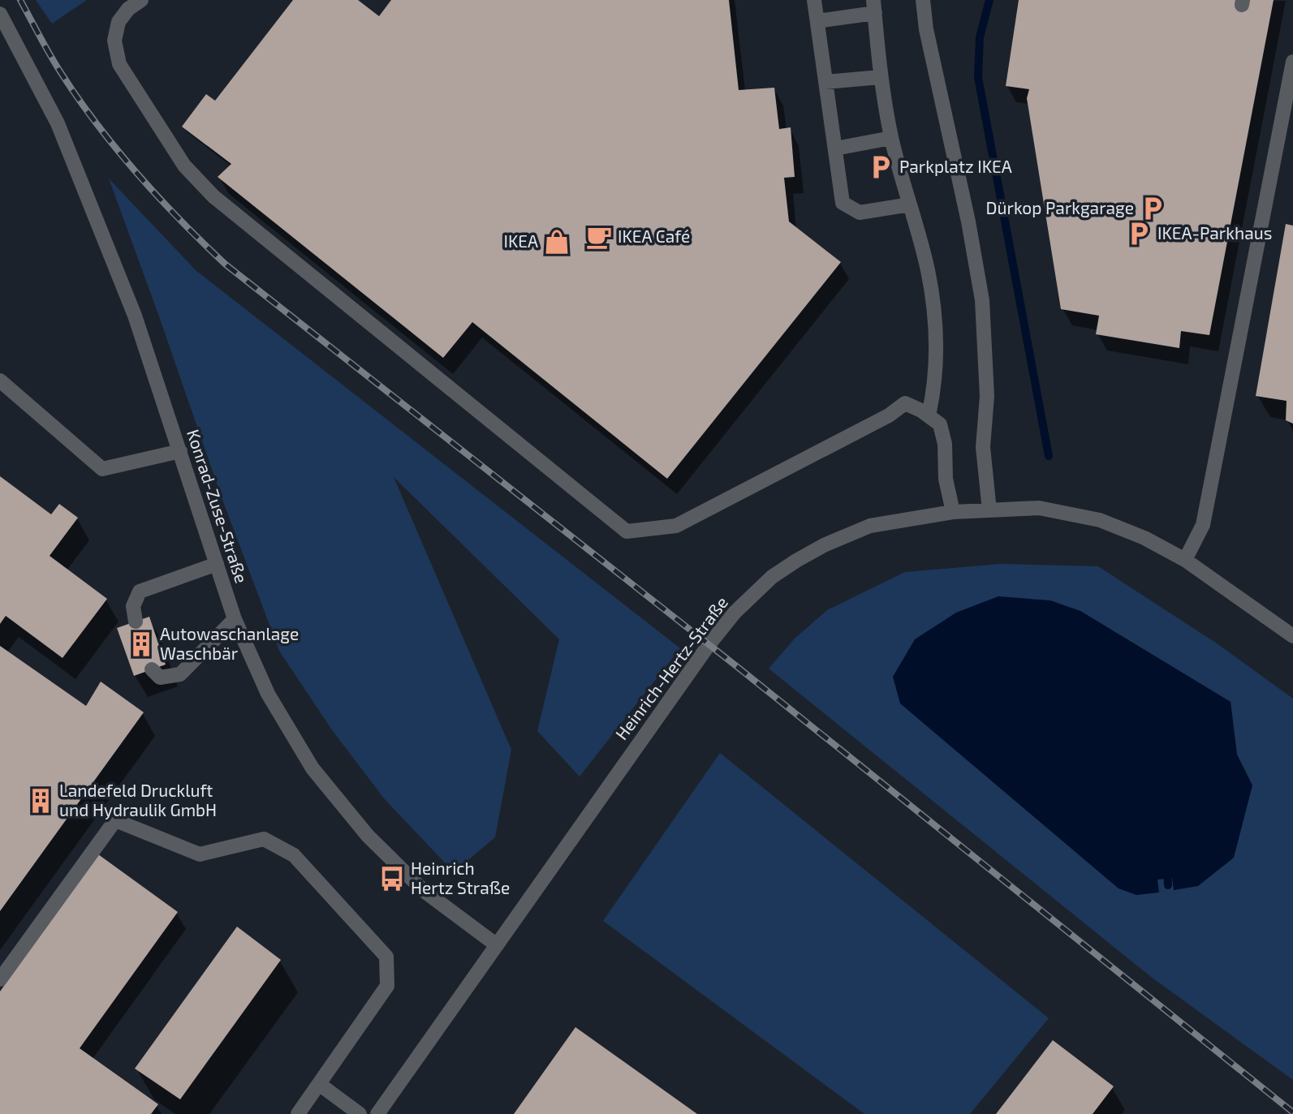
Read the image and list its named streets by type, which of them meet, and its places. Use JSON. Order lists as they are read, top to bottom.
{
  "streets": {
    "street": ["Konrad-Zuse-Straße", "Heinrich-Hertz-Straße"]
  },
  "crossings": [
    ["Konrad-Zuse-Straße", "Heinrich-Hertz-Straße"]
  ],
  "places": {
    "parking": ["Parkplatz IKEA", "Dürkop Parkgarage", "IKEA-Parkhaus"],
    "cafe": ["IKEA Café"],
    "shop": ["IKEA"],
    "building": ["Autowaschanlage Waschbär", "Landefeld Druckluft und Hydraulik GmbH"],
    "bus stop": ["Heinrich Hertz Straße"]
  }
}
